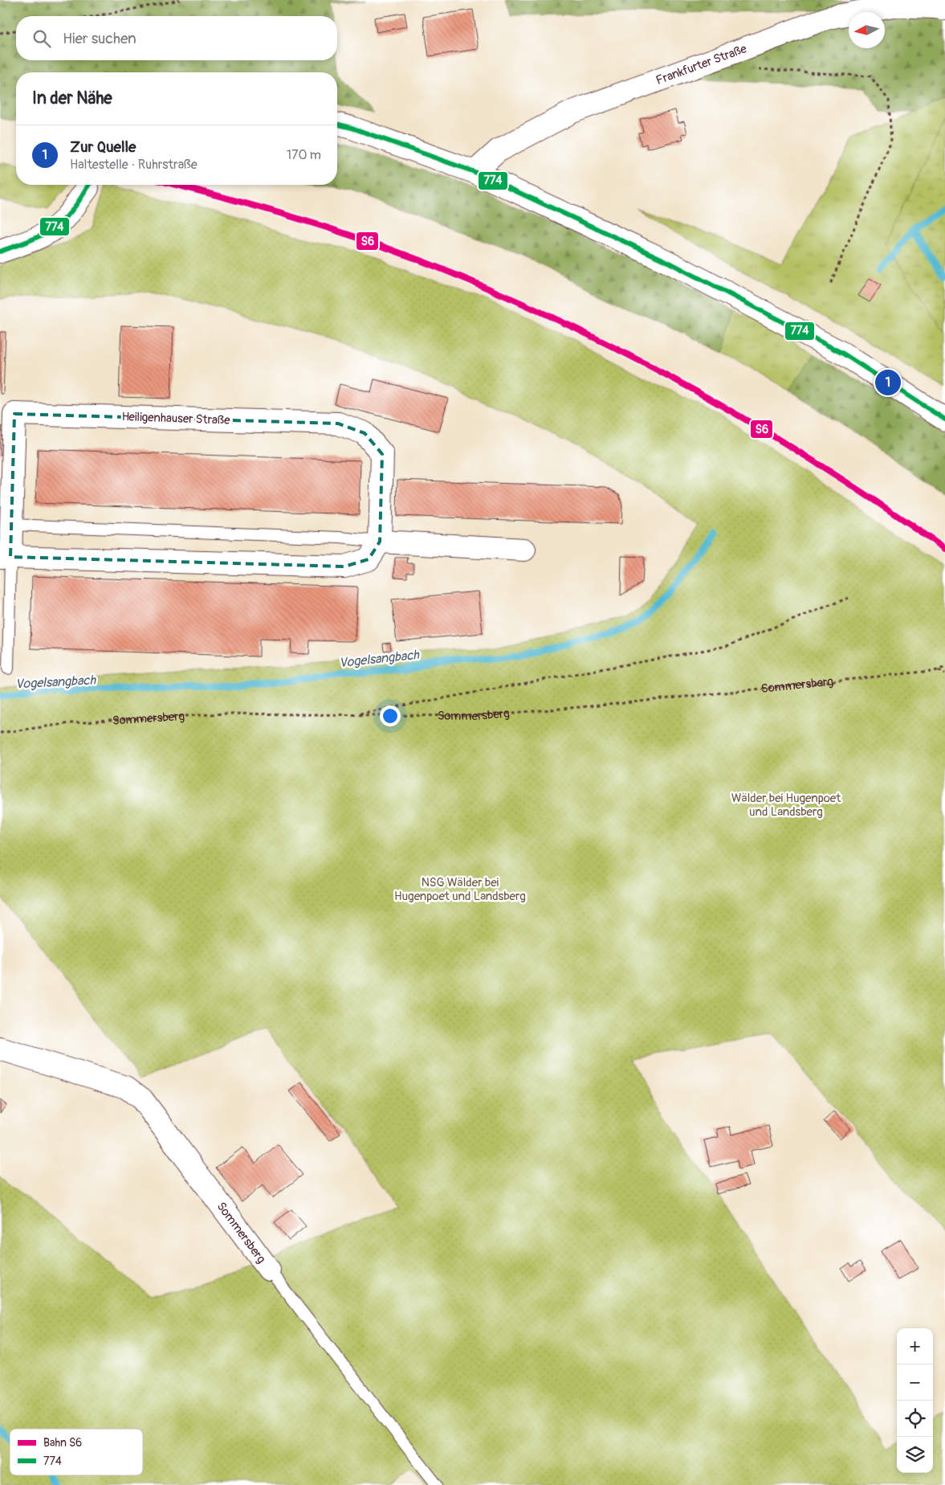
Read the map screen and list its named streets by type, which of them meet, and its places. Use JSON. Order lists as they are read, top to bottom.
{
  "streets": {
    "street": ["Frankfurter Straße", "Heiligenhauser Straße", "Sommersberg"]
  },
  "water": ["Vogelsangbach"],
  "parks": ["Wälder bei Hugenpoet und Landsberg", "NSG Wälder bei Hugenpoet und Landsberg"],
  "lines": ["transit line 774", "rail line S6"],
  "legend": ["Bahn S6", "774"],
  "north": "left",
  "page": {
    "search": "Hier suchen",
    "heading": "In der Nähe",
    "list": [
      {
        "mark": "1",
        "name": "Zur Quelle",
        "note": "Haltestelle · Ruhrstraße",
        "value": "170 m"
      }
    ],
    "pins": "1",
    "map_buttons": ["+", "−"]
  }
}
